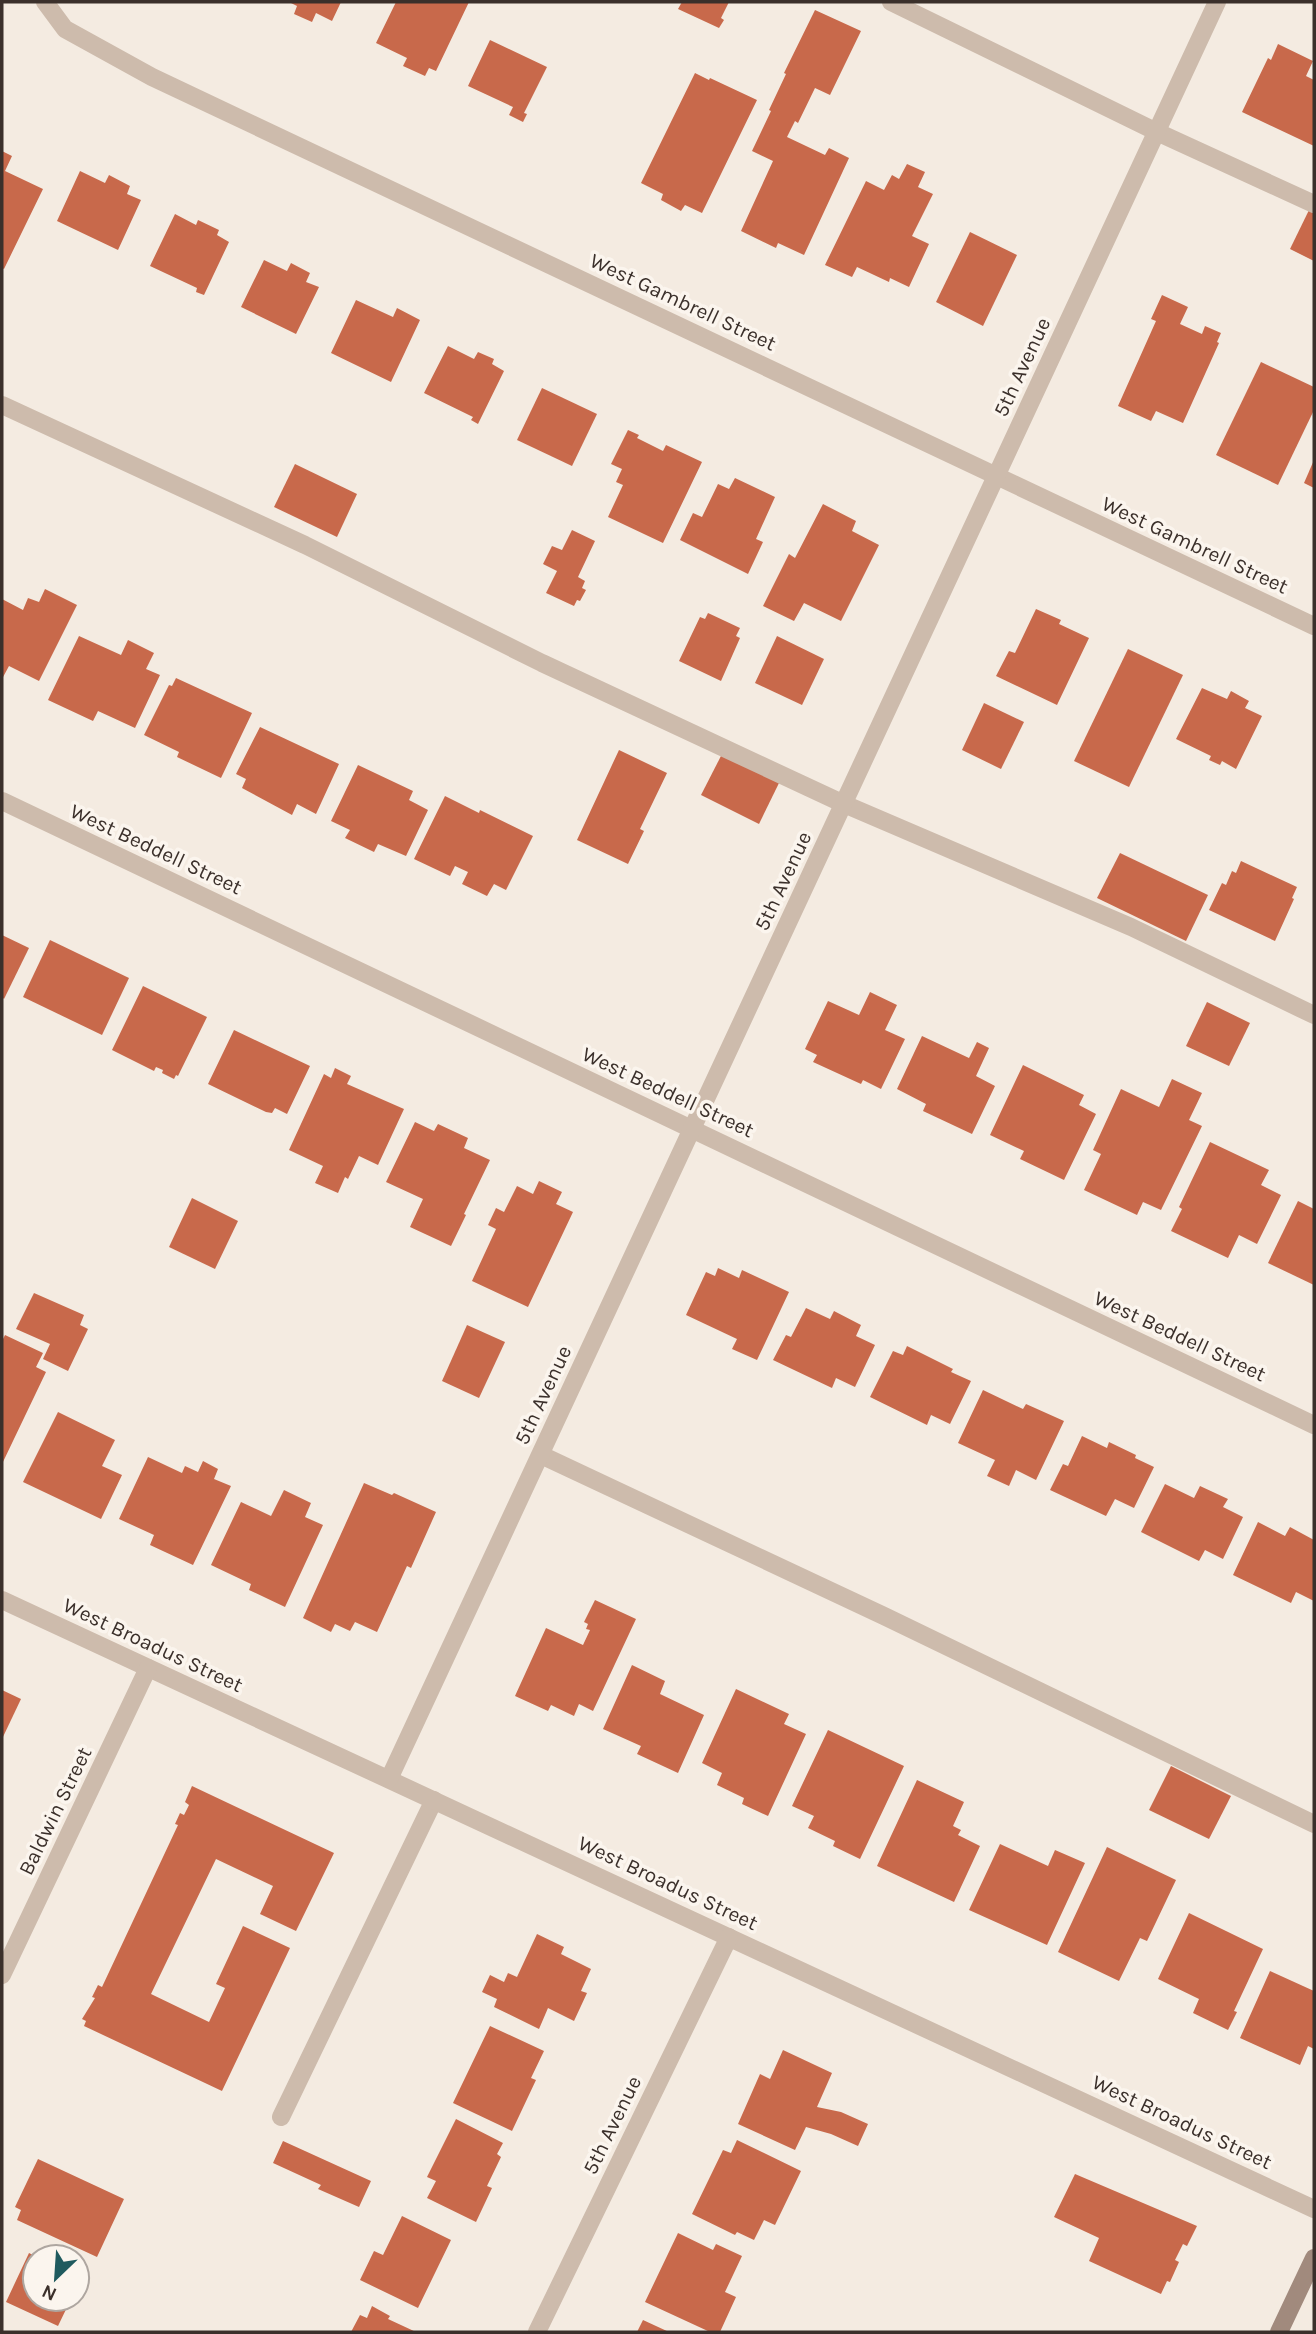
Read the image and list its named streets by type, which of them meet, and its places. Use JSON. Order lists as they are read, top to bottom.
{
  "streets": {
    "street": [
      "West Gambrell Street",
      "5th Avenue",
      "West Beddell Street",
      "West Broadus Street",
      "Baldwin Street"
    ]
  },
  "crossings": [
    ["West Gambrell Street", "5th Avenue"],
    ["5th Avenue", "West Beddell Street"],
    ["5th Avenue", "West Broadus Street"],
    ["West Broadus Street", "Baldwin Street"]
  ],
  "north": "bottom left"
}
